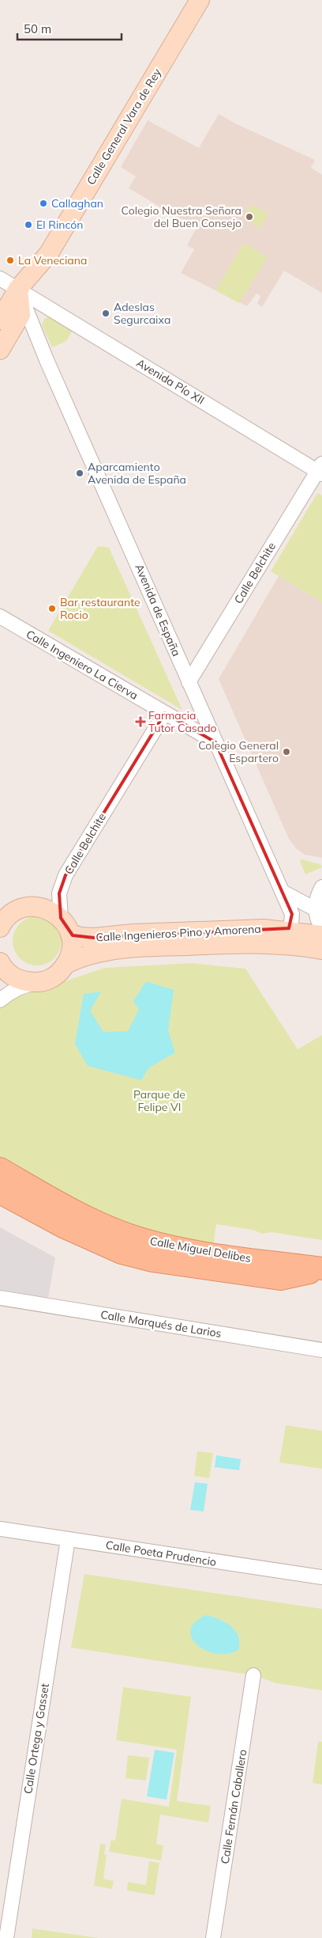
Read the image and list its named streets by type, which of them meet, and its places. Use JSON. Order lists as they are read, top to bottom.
{
  "streets": {
    "main road": ["Calle General Vara de Rey", "Calle Ingenieros Pino y Amorena", "Calle Miguel Delibes"],
    "street": [
      "Avenida Pío XII",
      "Calle Belchite",
      "Avenida de España",
      "Calle Ingeniero La Cierva",
      "Calle Marqués de Larios",
      "Calle Poeta Prudencio",
      "Calle Ortega y Gasset",
      "Calle Fernán Caballero"
    ]
  },
  "crossings": [
    ["Calle General Vara de Rey", "Avenida Pío XII"],
    ["Calle General Vara de Rey", "Avenida de España"],
    ["Avenida Pío XII", "Calle Belchite"],
    ["Avenida Pío XII", "Avenida de España"],
    ["Calle Belchite", "Avenida de España"],
    ["Calle Belchite", "Calle Ingeniero La Cierva"],
    ["Avenida de España", "Calle Ingeniero La Cierva"],
    ["Avenida de España", "Calle Ingenieros Pino y Amorena"],
    ["Calle Poeta Prudencio", "Calle Ortega y Gasset"]
  ],
  "parks": ["Parque de Felipe VI"],
  "places": {
    "other": [
      "Callaghan",
      "Colegio Nuestra Señora del Buen Consejo",
      "El Rincón",
      "La Veneciana",
      "Adeslas Segurcaixa",
      "Aparcamiento Avenida de España",
      "Bar restaurante Rocio",
      "Colegio General Espartero"
    ],
    "health": ["Farmacia Tutor Casado"]
  },
  "scale_bar": "50 m"
}
